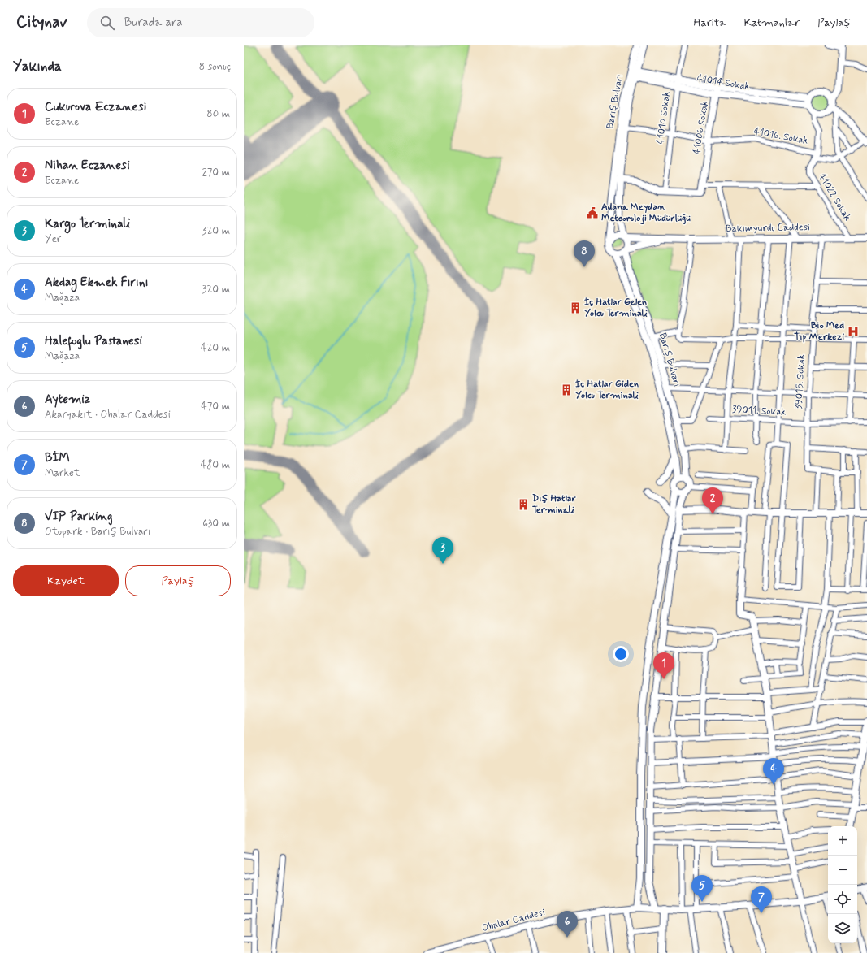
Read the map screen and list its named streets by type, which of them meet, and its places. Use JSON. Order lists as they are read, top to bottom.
{
  "streets": {
    "main road": [
      "41014 Sokak",
      "Barış Bulvarı",
      "41006 Sokak",
      "Bakımyurdu Caddesi",
      "Obalar Caddesi"
    ],
    "street": [
      "41010 Sokak",
      "41016. Sokak",
      "41022 Sokak",
      "39015. Sokak",
      "39011. Sokak"
    ]
  },
  "crossings": [
    ["41014 Sokak", "Barış Bulvarı"],
    ["41014 Sokak", "41010 Sokak"],
    ["41014 Sokak", "41006 Sokak"],
    ["41014 Sokak", "41022 Sokak"],
    ["Barış Bulvarı", "41016. Sokak"],
    ["Barış Bulvarı", "Bakımyurdu Caddesi"],
    ["41010 Sokak", "41006 Sokak"],
    ["41010 Sokak", "41016. Sokak"],
    ["41006 Sokak", "41016. Sokak"],
    ["41016. Sokak", "41022 Sokak"],
    ["41022 Sokak", "Bakımyurdu Caddesi"],
    ["Bakımyurdu Caddesi", "39015. Sokak"],
    ["39015. Sokak", "39011. Sokak"]
  ],
  "places": {
    "public building": ["Adana Meydan Meteoroloji Müdürlüğü"],
    "building": ["İç Hatlar Gelen Yolcu Terminali", "İç Hatlar Giden Yolcu Terminali", "Dış Hatlar Terminali"],
    "hospital": ["Bio Med Tıp Merkezi"]
  },
  "page": {
    "header": "Citynav",
    "search": "Burada ara",
    "nav": ["Harita", "Katmanlar", "Paylaş"],
    "heading": ["Yakında", "8 sonuç"],
    "list": [
      {
        "mark": "1",
        "name": "Cukurova Eczanesi",
        "note": "Eczane",
        "value": "80 m"
      },
      {
        "mark": "2",
        "name": "Nihan Eczanesi",
        "note": "Eczane",
        "value": "270 m"
      },
      {
        "mark": "3",
        "name": "Kargo Terminali",
        "note": "Yer",
        "value": "320 m"
      },
      {
        "mark": "4",
        "name": "Akdag Ekmek Fırını",
        "note": "Mağaza",
        "value": "320 m"
      },
      {
        "mark": "5",
        "name": "Halefoglu Pastanesi",
        "note": "Mağaza",
        "value": "420 m"
      },
      {
        "mark": "6",
        "name": "Aytemiz",
        "note": "Akaryakıt · Obalar Caddesi",
        "value": "470 m"
      },
      {
        "mark": "7",
        "name": "BİM",
        "note": "Market",
        "value": "480 m"
      },
      {
        "mark": "8",
        "name": "VIP Parking",
        "note": "Otopark · Barış Bulvarı",
        "value": "630 m"
      }
    ],
    "pins": [
      "8",
      "2",
      "3",
      "1",
      "4",
      "5",
      "7",
      "6"
    ],
    "buttons": ["Kaydet", "Paylaş"],
    "map_buttons": ["+", "−"]
  }
}
